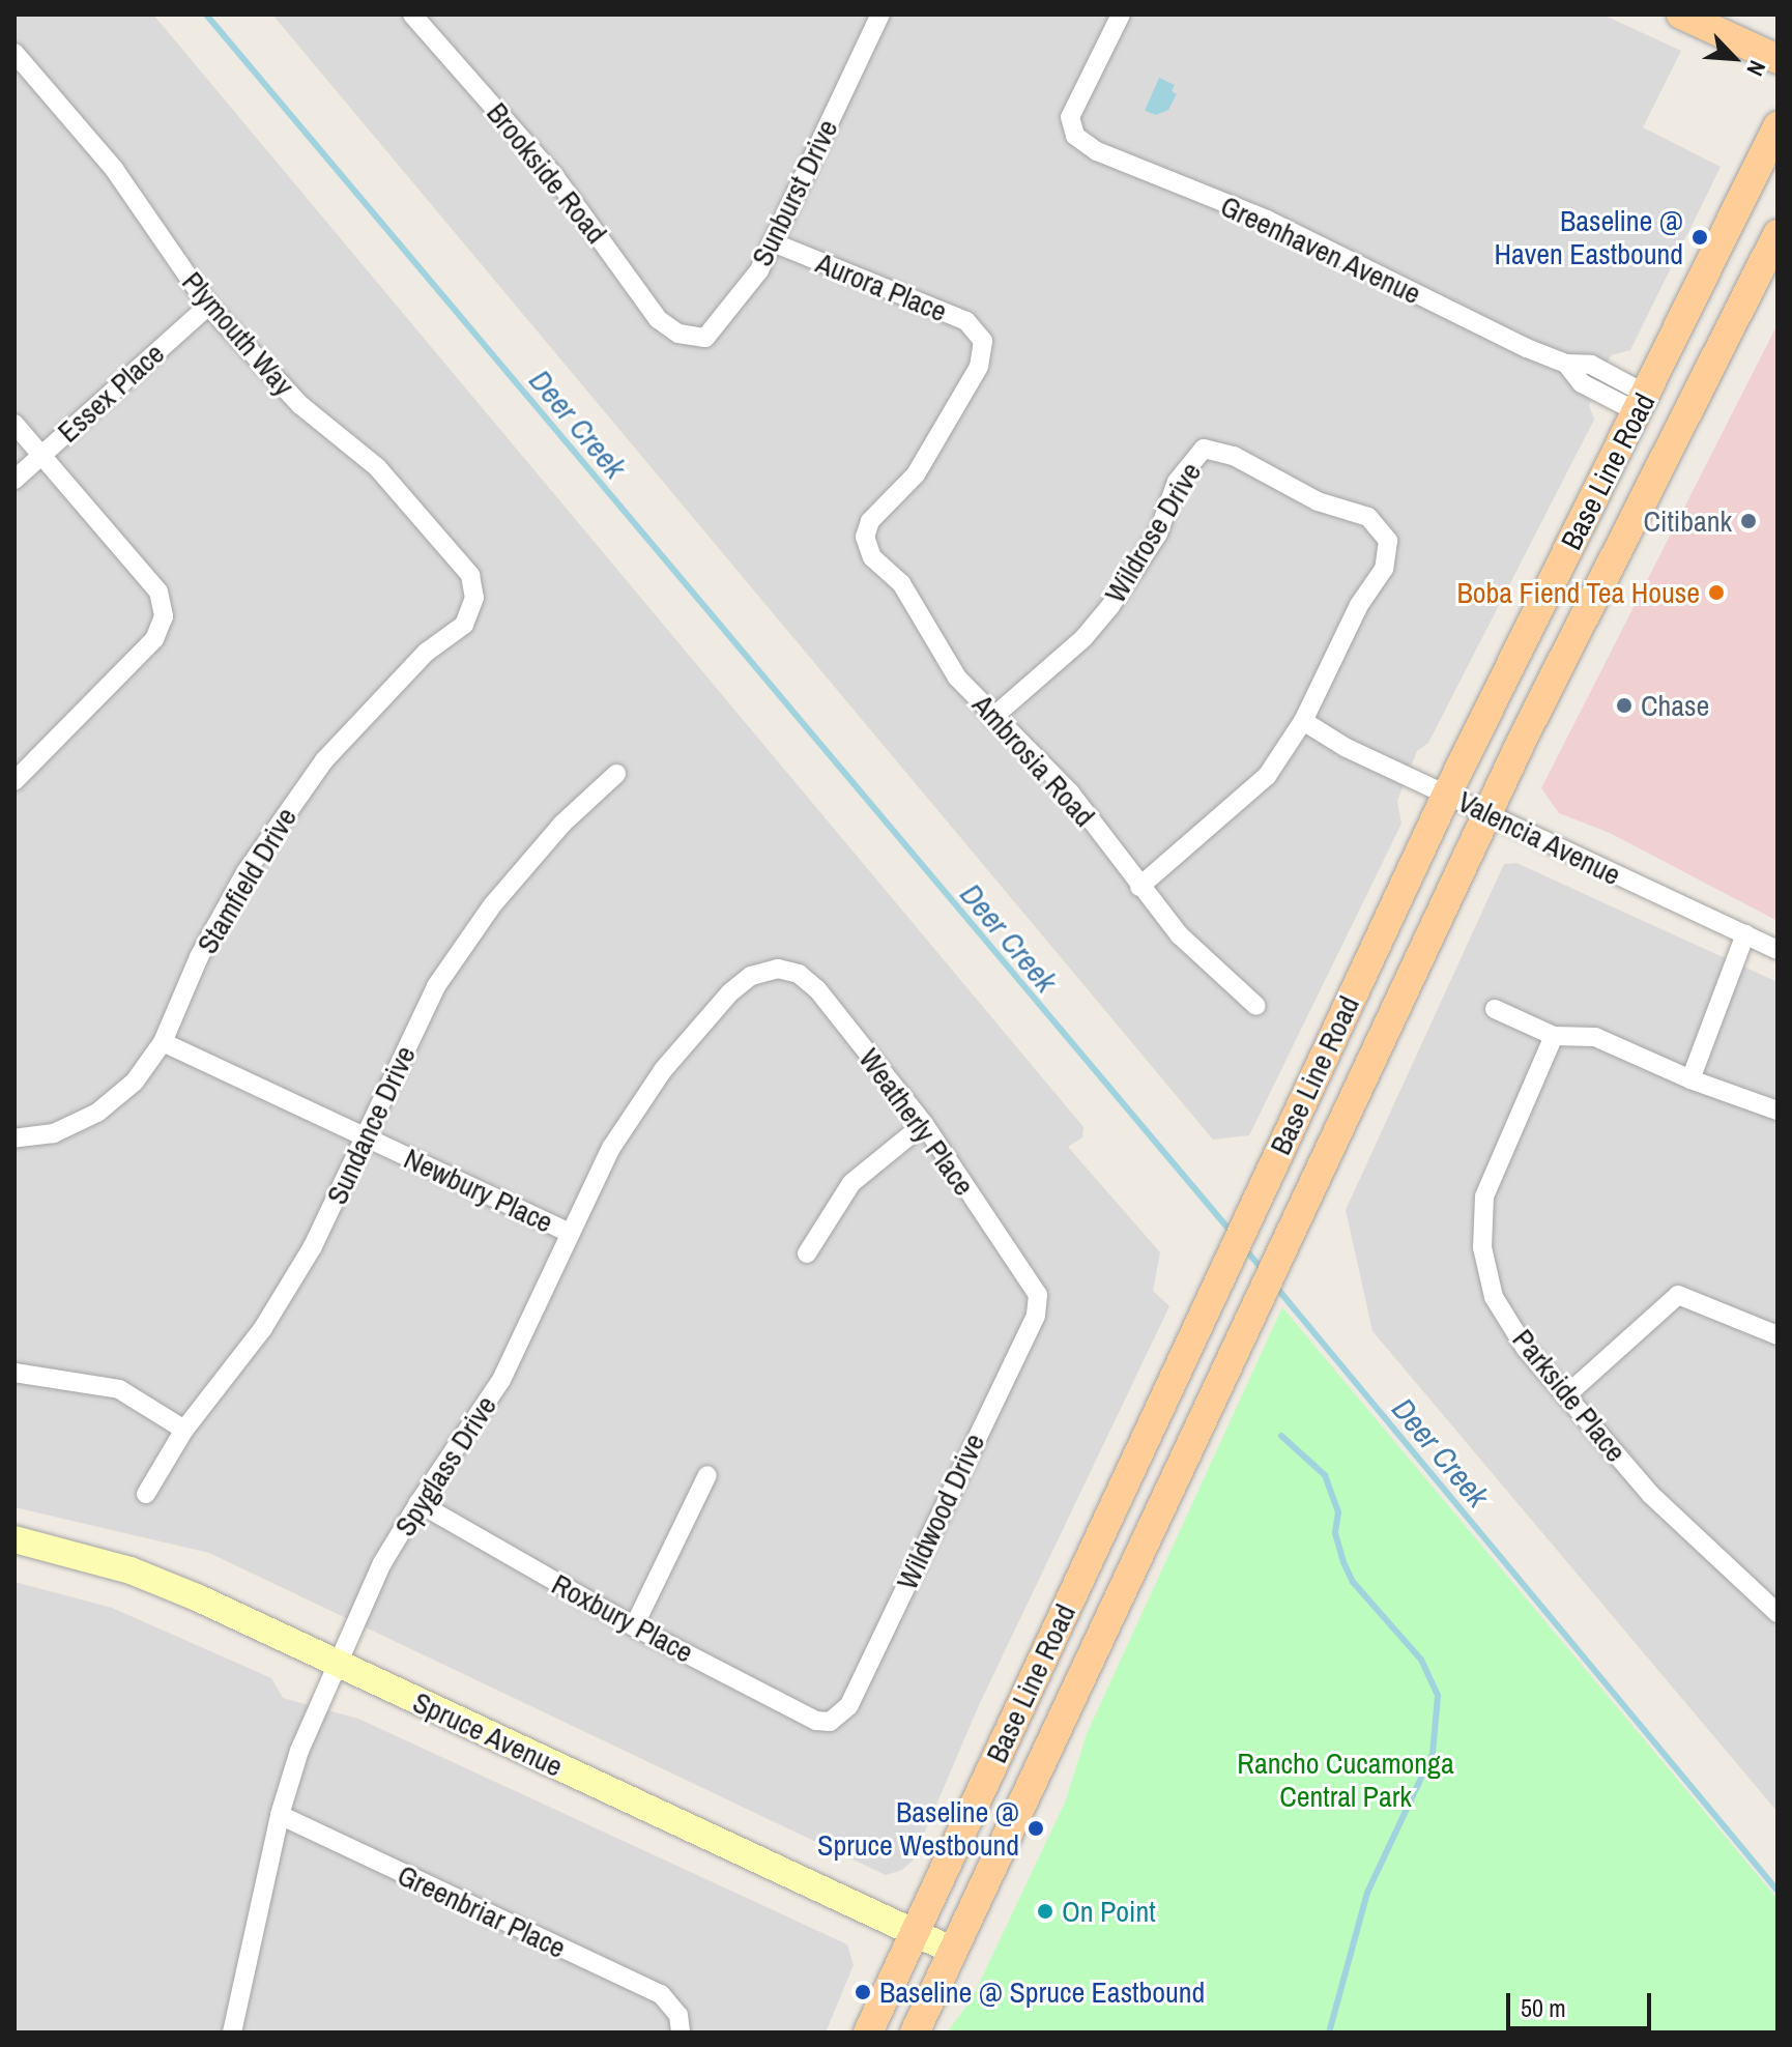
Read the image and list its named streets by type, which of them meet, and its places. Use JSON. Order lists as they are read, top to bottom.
{
  "streets": {
    "main road": ["Base Line Road"],
    "street": [
      "Brookside Road",
      "Sunburst Drive",
      "Greenhaven Avenue",
      "Aurora Place",
      "Plymouth Way",
      "Essex Place",
      "Wildrose Drive",
      "Ambrosia Road",
      "Valencia Avenue",
      "Stamfield Drive",
      "Weatherly Place",
      "Sundance Drive",
      "Newbury Place",
      "Parkside Place",
      "Spyglass Drive",
      "Wildwood Drive",
      "Roxbury Place",
      "Spruce Avenue",
      "Greenbriar Place"
    ]
  },
  "crossings": [
    ["Brookside Road", "Sunburst Drive"],
    ["Sunburst Drive", "Aurora Place"],
    ["Greenhaven Avenue", "Base Line Road"],
    ["Aurora Place", "Ambrosia Road"],
    ["Plymouth Way", "Essex Place"],
    ["Plymouth Way", "Stamfield Drive"],
    ["Base Line Road", "Valencia Avenue"],
    ["Base Line Road", "Spruce Avenue"],
    ["Wildrose Drive", "Ambrosia Road"],
    ["Wildrose Drive", "Valencia Avenue"],
    ["Stamfield Drive", "Newbury Place"],
    ["Weatherly Place", "Spyglass Drive"],
    ["Weatherly Place", "Wildwood Drive"],
    ["Sundance Drive", "Newbury Place"],
    ["Newbury Place", "Spyglass Drive"],
    ["Spyglass Drive", "Roxbury Place"],
    ["Spyglass Drive", "Spruce Avenue"],
    ["Spyglass Drive", "Greenbriar Place"],
    ["Wildwood Drive", "Roxbury Place"]
  ],
  "water": ["Deer Creek"],
  "parks": ["Rancho Cucamonga Central Park"],
  "places": [
    "Baseline @ Haven Eastbound",
    "Citibank",
    "Boba Fiend Tea House",
    "Chase",
    "Baseline @ Spruce Westbound",
    "On Point",
    "Baseline @ Spruce Eastbound"
  ],
  "scale_bar": "50 m",
  "north": "bottom right"
}
